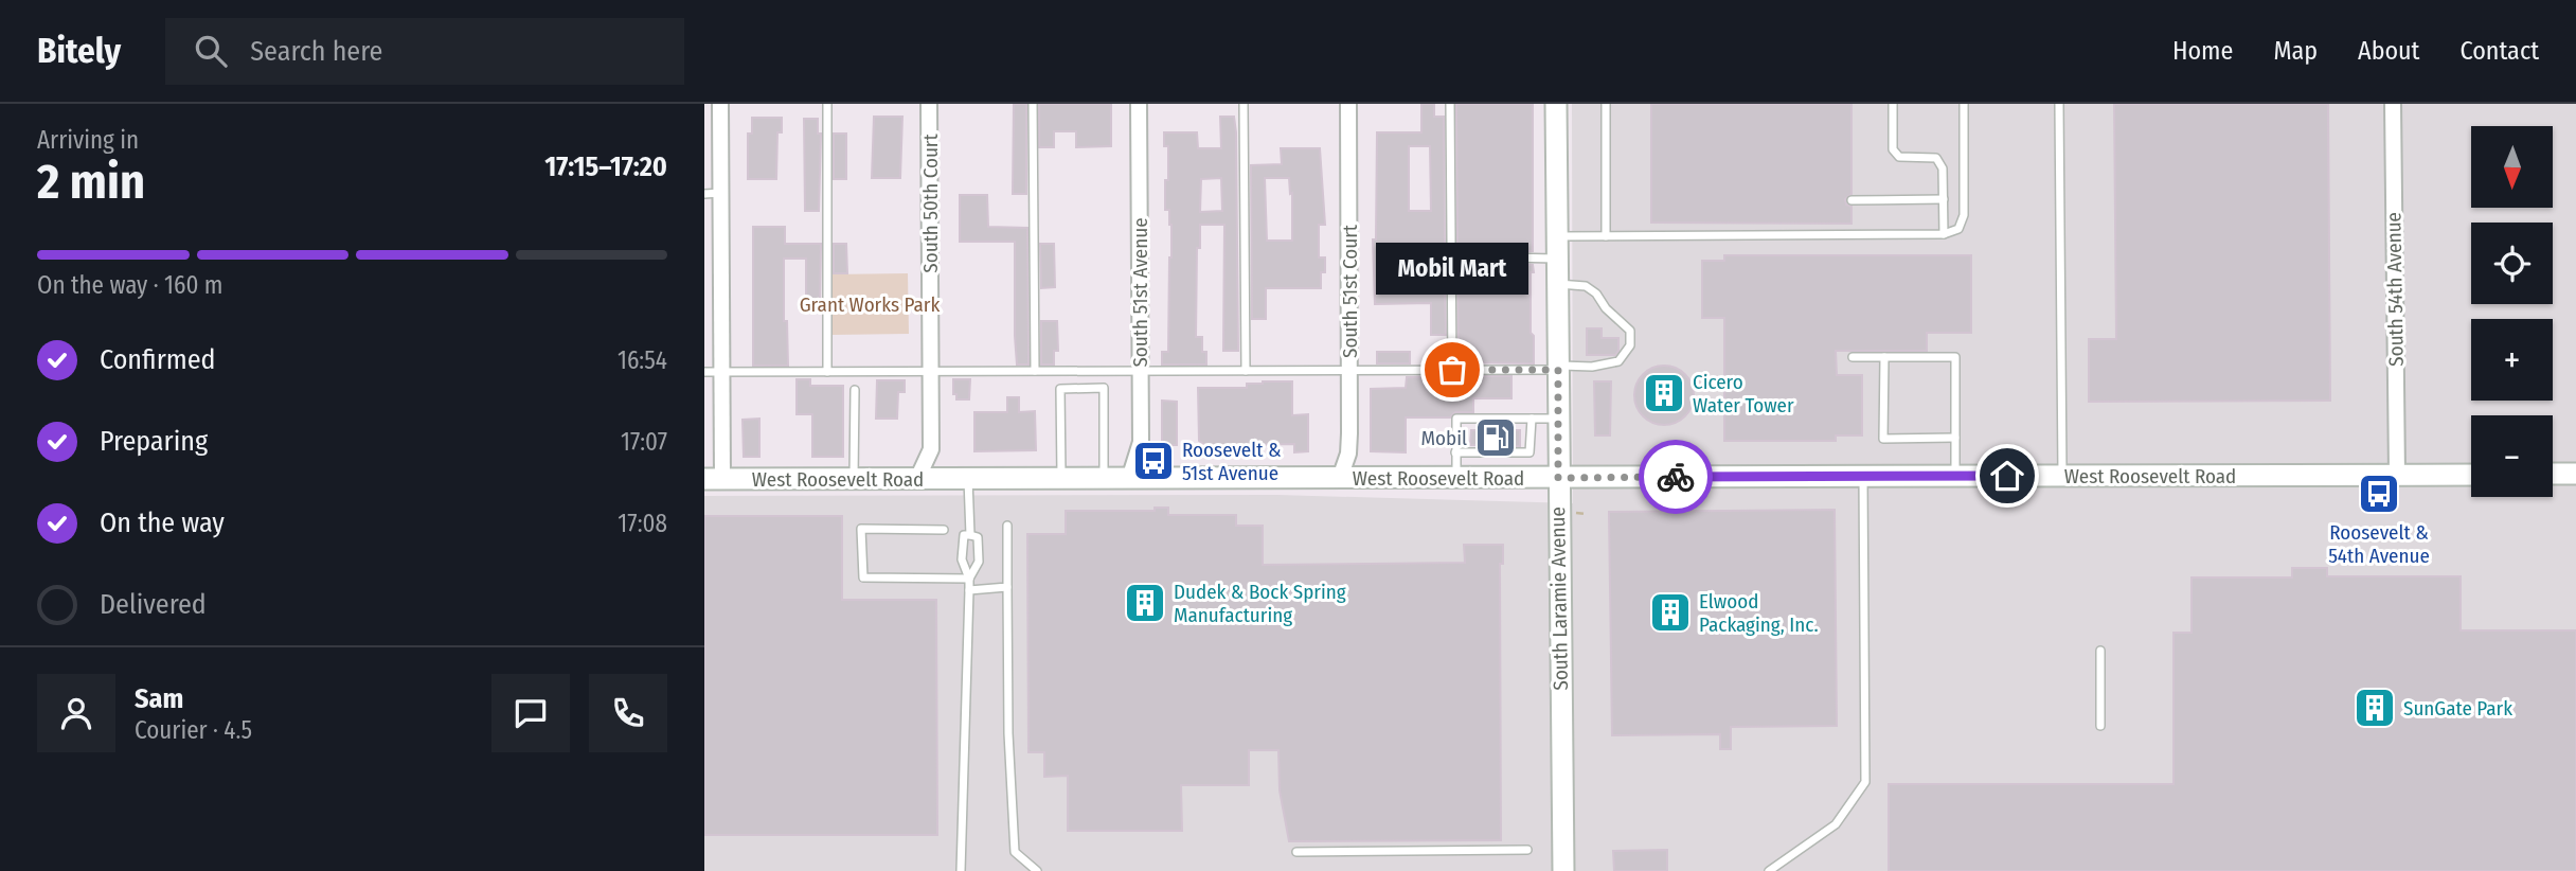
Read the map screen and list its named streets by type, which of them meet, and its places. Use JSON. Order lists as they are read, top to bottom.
{
  "streets": {
    "main road": ["West Roosevelt Road", "South Laramie Avenue"],
    "street": [
      "South 50th Court",
      "South 54th Avenue",
      "South 51st Court",
      "South 51st Avenue"
    ]
  },
  "crossings": [
    ["South 50th Court", "West Roosevelt Road"],
    ["South 54th Avenue", "West Roosevelt Road"],
    ["South 51st Court", "West Roosevelt Road"],
    ["South 51st Avenue", "West Roosevelt Road"],
    ["West Roosevelt Road", "South Laramie Avenue"]
  ],
  "parks": ["Grant Works Park"],
  "places": {
    "other": ["Mobil Mart"],
    "building": [
      "Cicero Water Tower",
      "Dudek & Bock Spring Manufacturing",
      "Elwood Packaging, Inc.",
      "SunGate Park"
    ],
    "fuel station": ["Mobil"],
    "bus stop": ["Roosevelt & 51st Avenue", "Roosevelt & 54th Avenue"]
  },
  "north": "bottom",
  "page": {
    "header": "Bitely",
    "search": "Search here",
    "nav": [
      "Home",
      "Map",
      "About",
      "Contact"
    ],
    "heading": ["2 min", "Arriving in", "17:15–17:20"],
    "panel": ["Sam", "Courier · 4.5"],
    "map_buttons": ["+", "−"],
    "bar": "On the way · 160 m",
    "bubble": "Mobil Mart",
    "list": [
      ["Confirmed", "16:54"],
      ["Preparing", "17:07"],
      ["On the way", "17:08"],
      "Delivered"
    ]
  }
}
